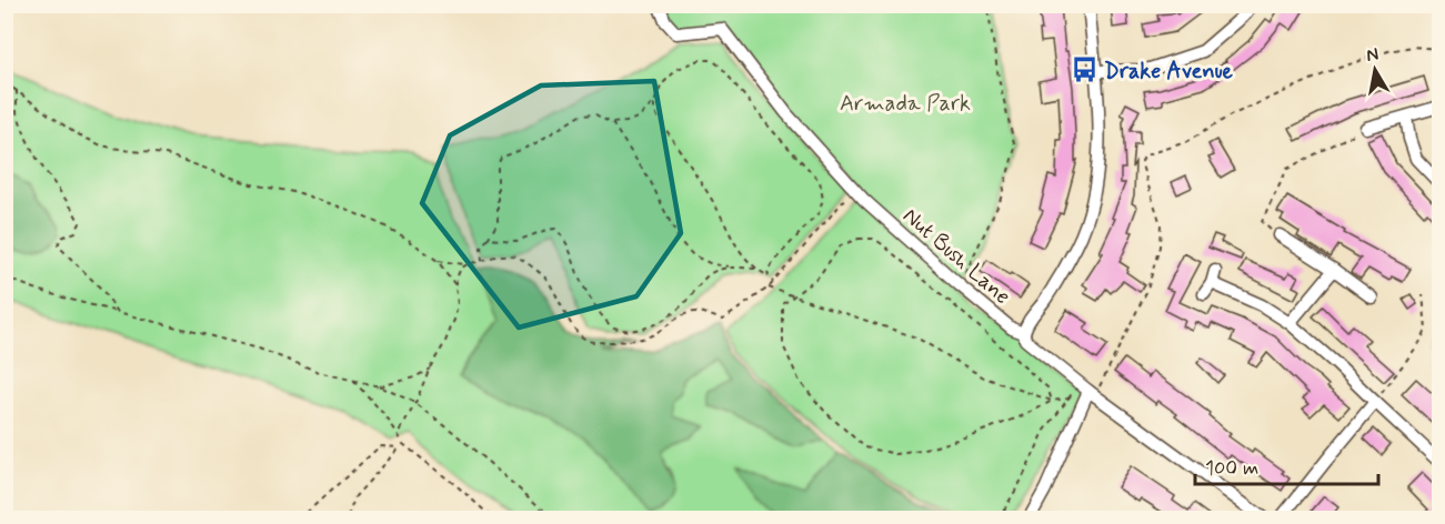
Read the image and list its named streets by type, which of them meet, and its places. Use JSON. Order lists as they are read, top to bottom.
{
  "streets": {
    "street": ["Nut Bush Lane"]
  },
  "parks": ["Armada Park"],
  "places": {
    "bus stop": ["Drake Avenue"]
  },
  "scale_bar": "100 m",
  "north": "top"
}
